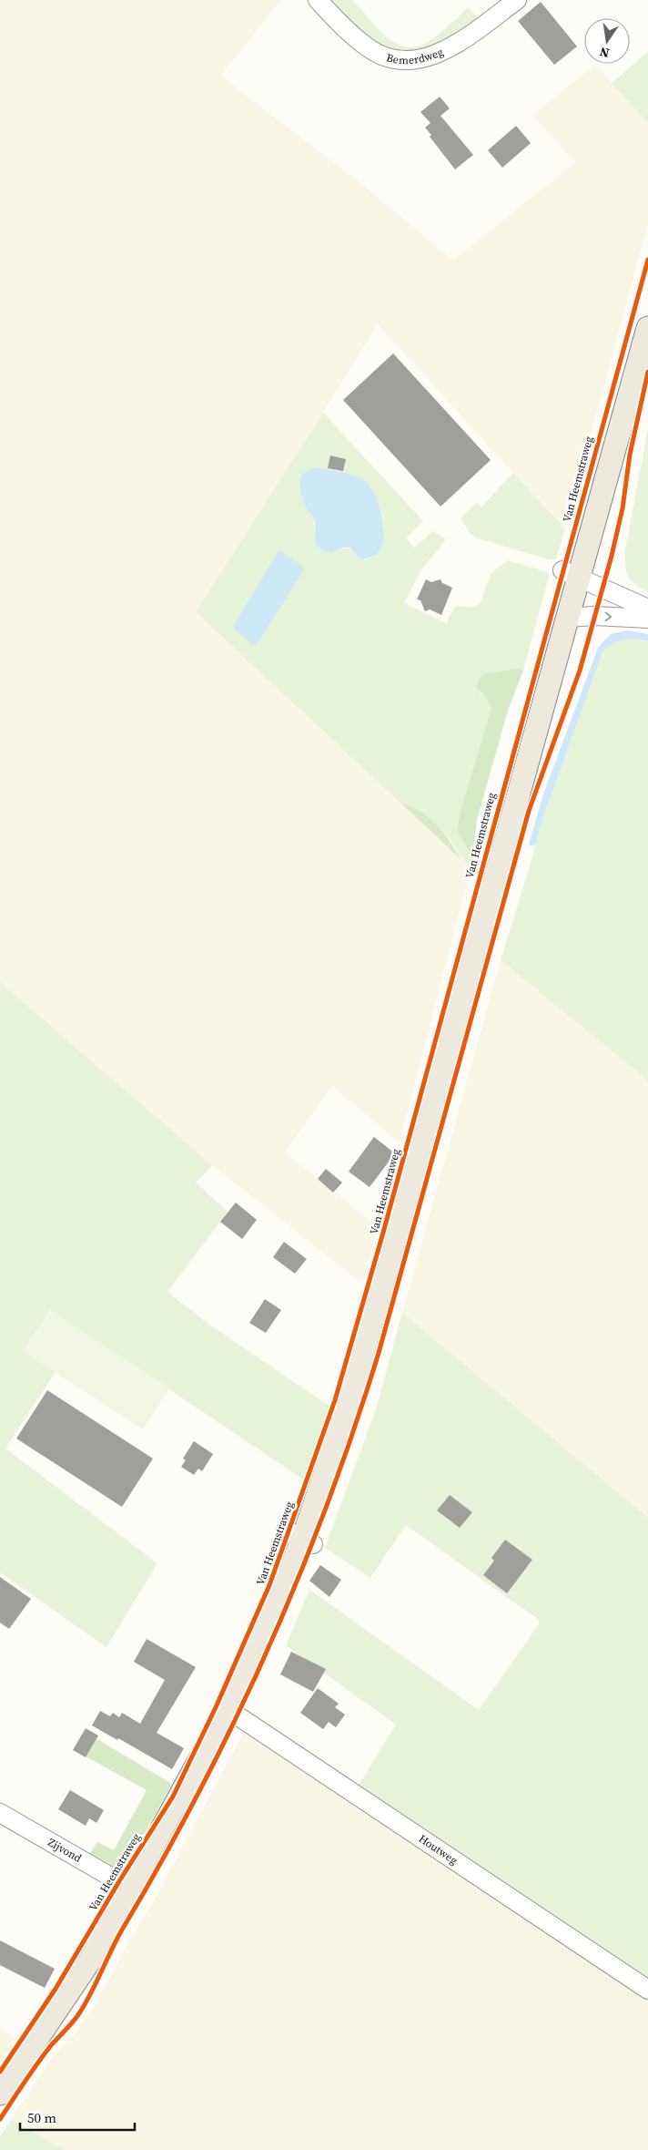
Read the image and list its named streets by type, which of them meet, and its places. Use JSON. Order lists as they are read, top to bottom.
{
  "streets": {
    "main road": ["Van Heemstraweg"],
    "street": ["Bemerdweg", "Zijvond", "Houtweg"]
  },
  "crossings": [
    ["Van Heemstraweg", "Zijvond"],
    ["Van Heemstraweg", "Houtweg"]
  ],
  "scale_bar": "50 m",
  "north": "bottom"
}
